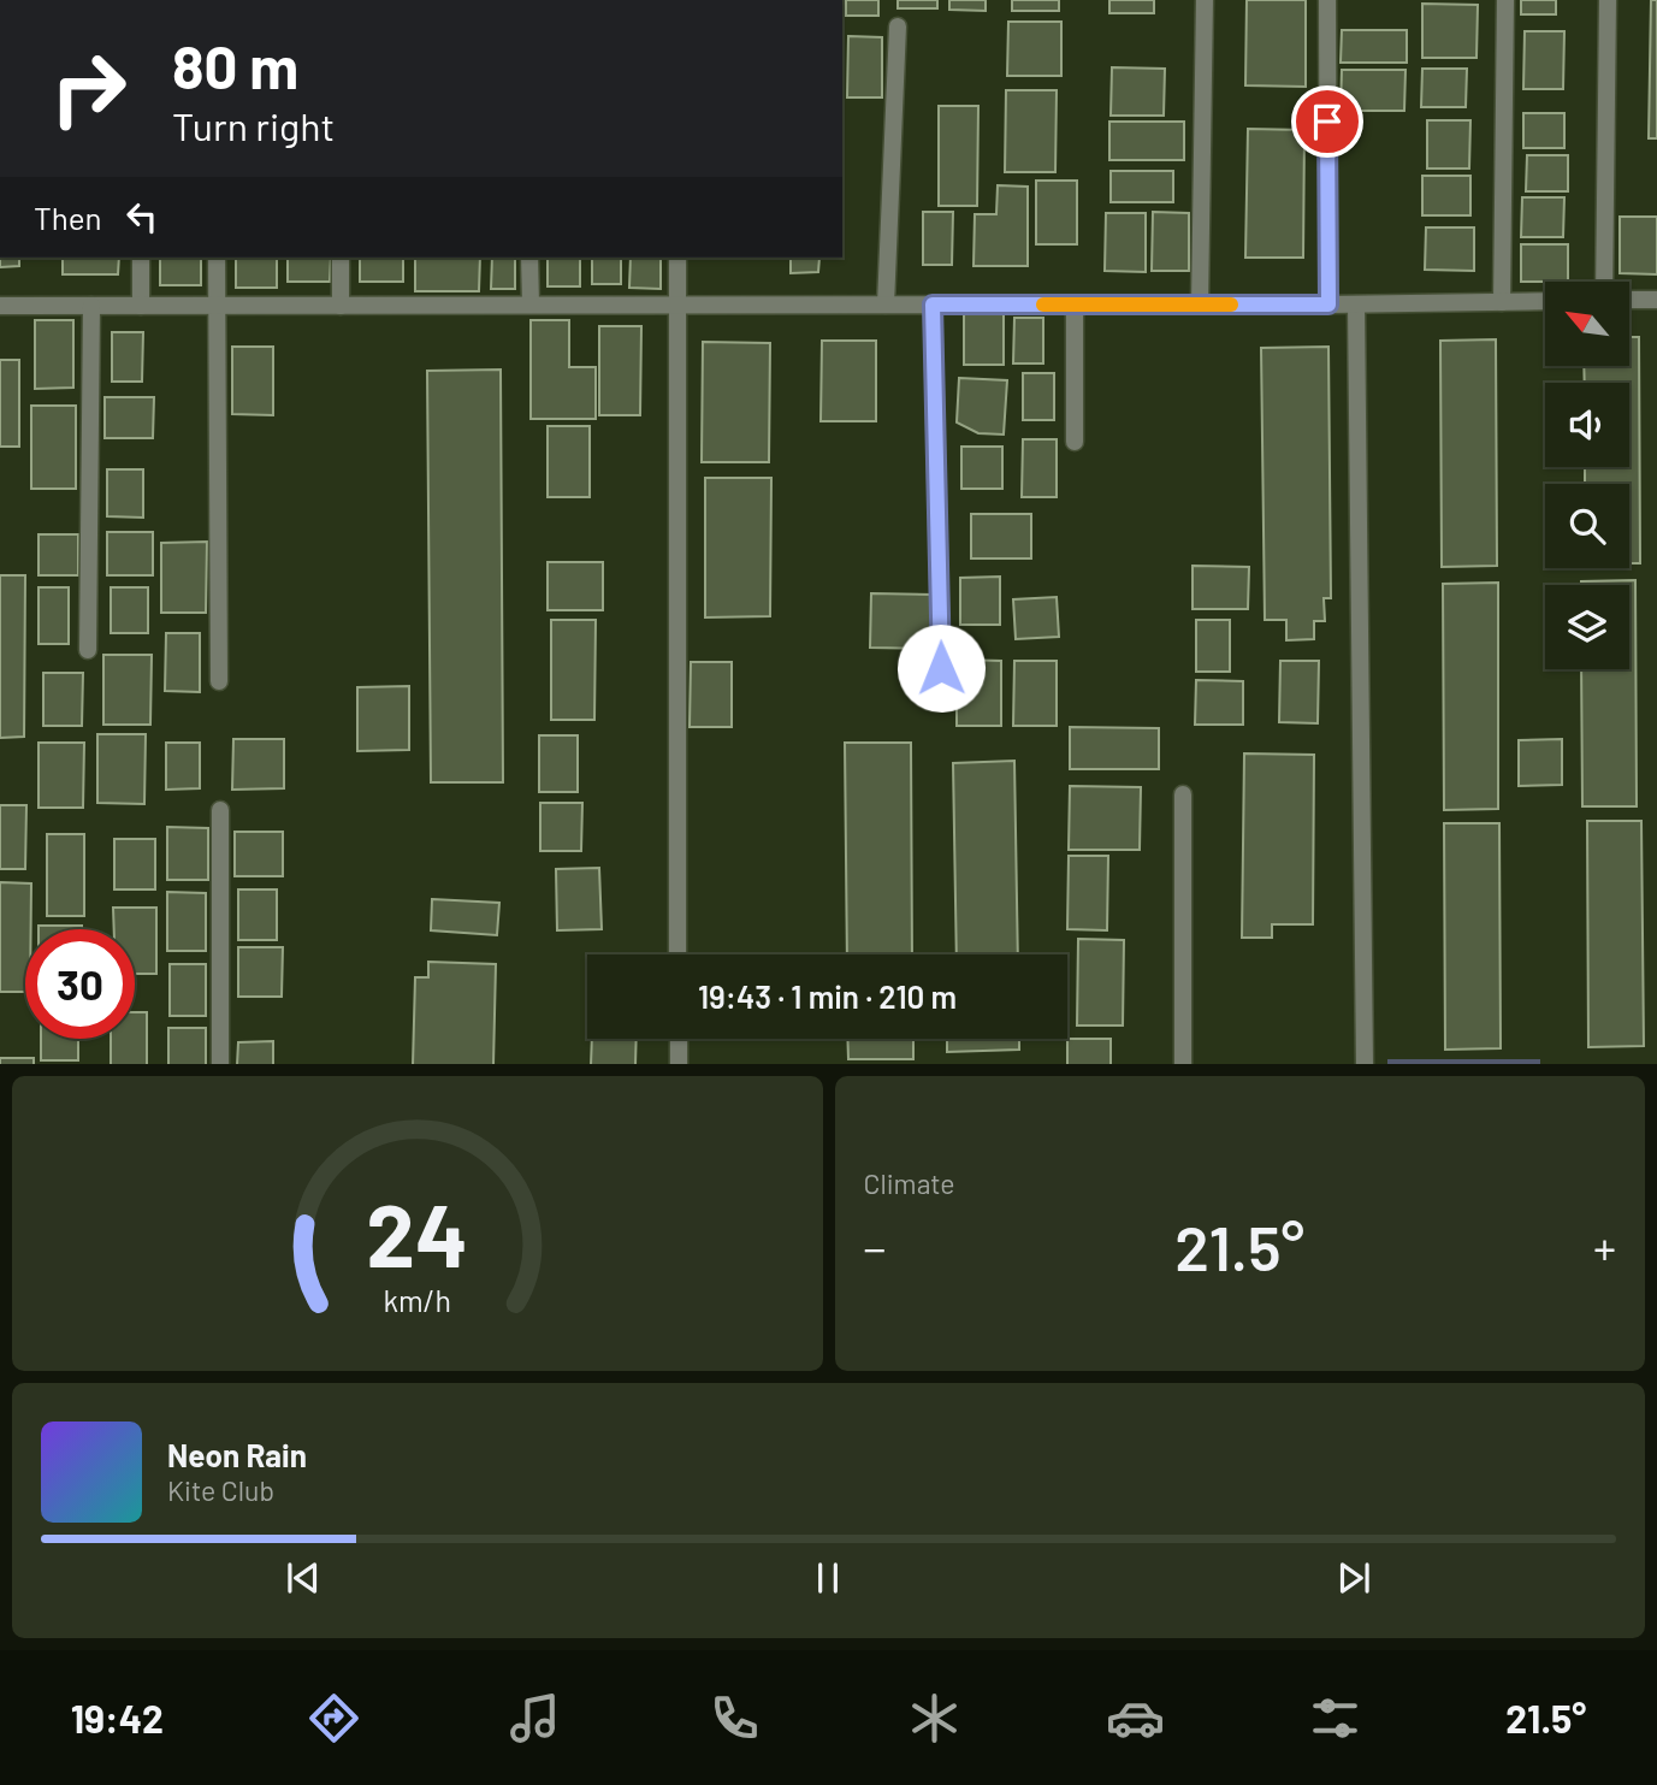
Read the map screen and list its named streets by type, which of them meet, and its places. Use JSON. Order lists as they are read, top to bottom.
{
  "north": "top left",
  "page": {
    "turn": ["80 m", "Turn right"],
    "then": "Then",
    "limit": "30",
    "trip": "19:43 · 1 min · 210 m",
    "tile": "Climate",
    "heat": ["−", "21.5°", "+"],
    "song": ["Neon Rain", "Kite Club"],
    "tabs": ["19:42", "21.5°"],
    "gauge": ["24", "km/h"]
  }
}
